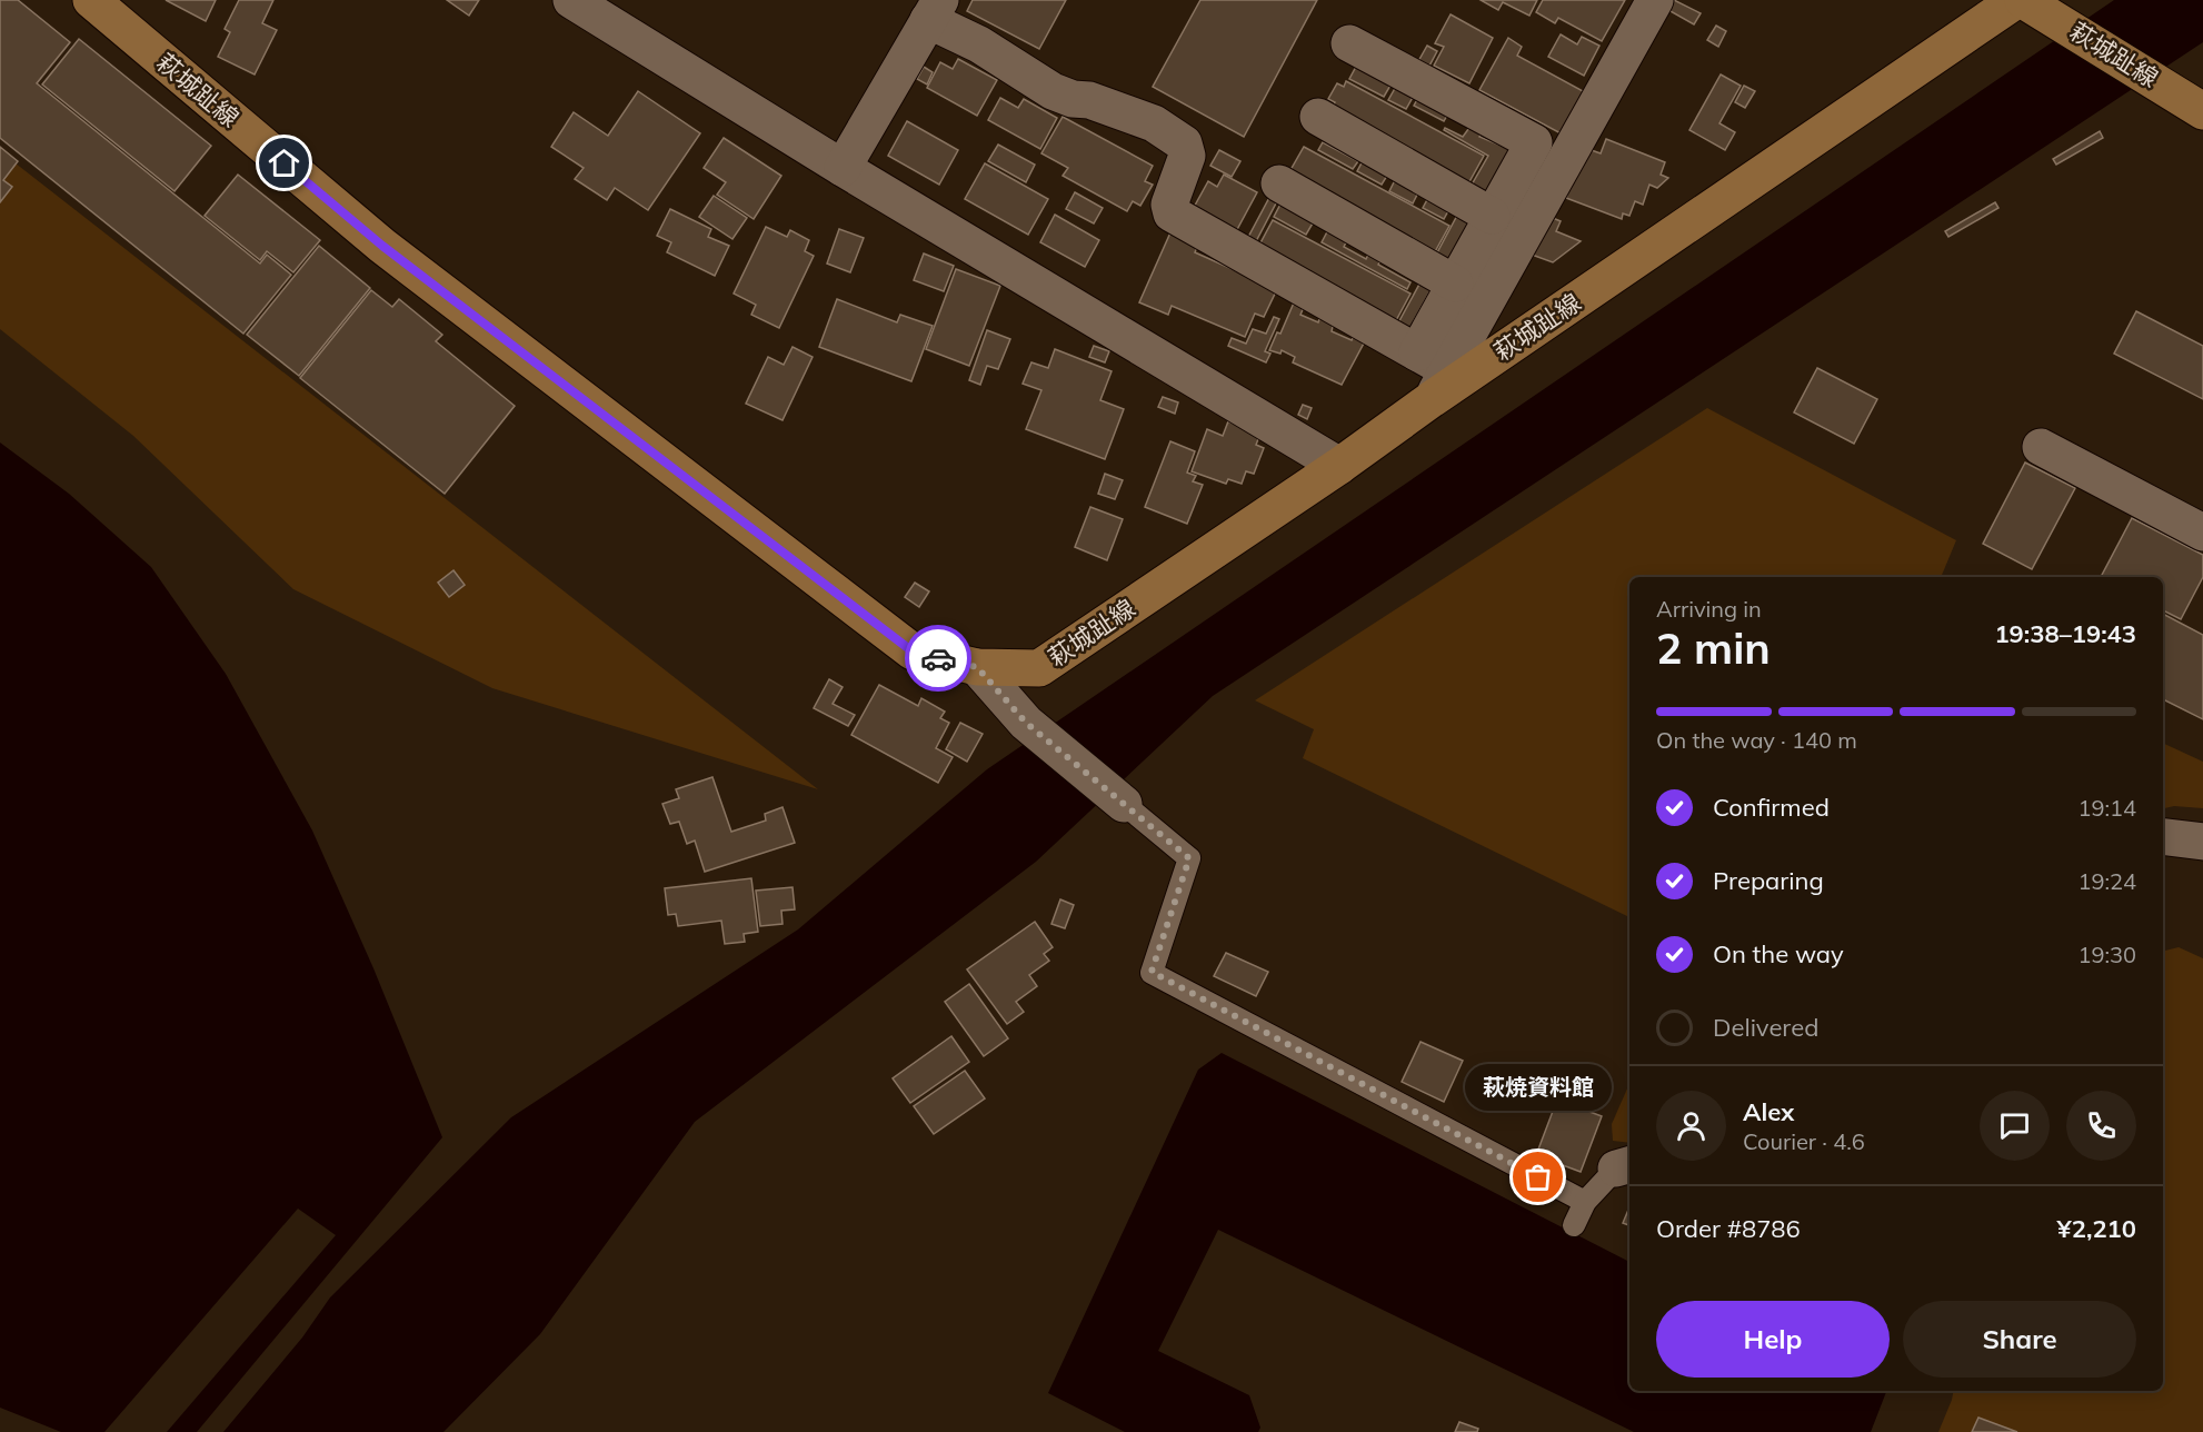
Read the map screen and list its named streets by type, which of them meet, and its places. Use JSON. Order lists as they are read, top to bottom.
{
  "streets": {
    "main road": ["萩城趾線"]
  },
  "places": ["萩焼資料館"],
  "page": {
    "heading": ["2 min", "Arriving in", "19:38–19:43"],
    "panel": [
      "Alex",
      "Courier · 4.6",
      "Order #8786",
      "¥2,210"
    ],
    "bar": "On the way · 140 m",
    "list": [
      ["Confirmed", "19:14"],
      ["Preparing", "19:24"],
      ["On the way", "19:30"],
      "Delivered"
    ],
    "bubble": "萩焼資料館",
    "buttons": ["Help", "Share"]
  }
}
